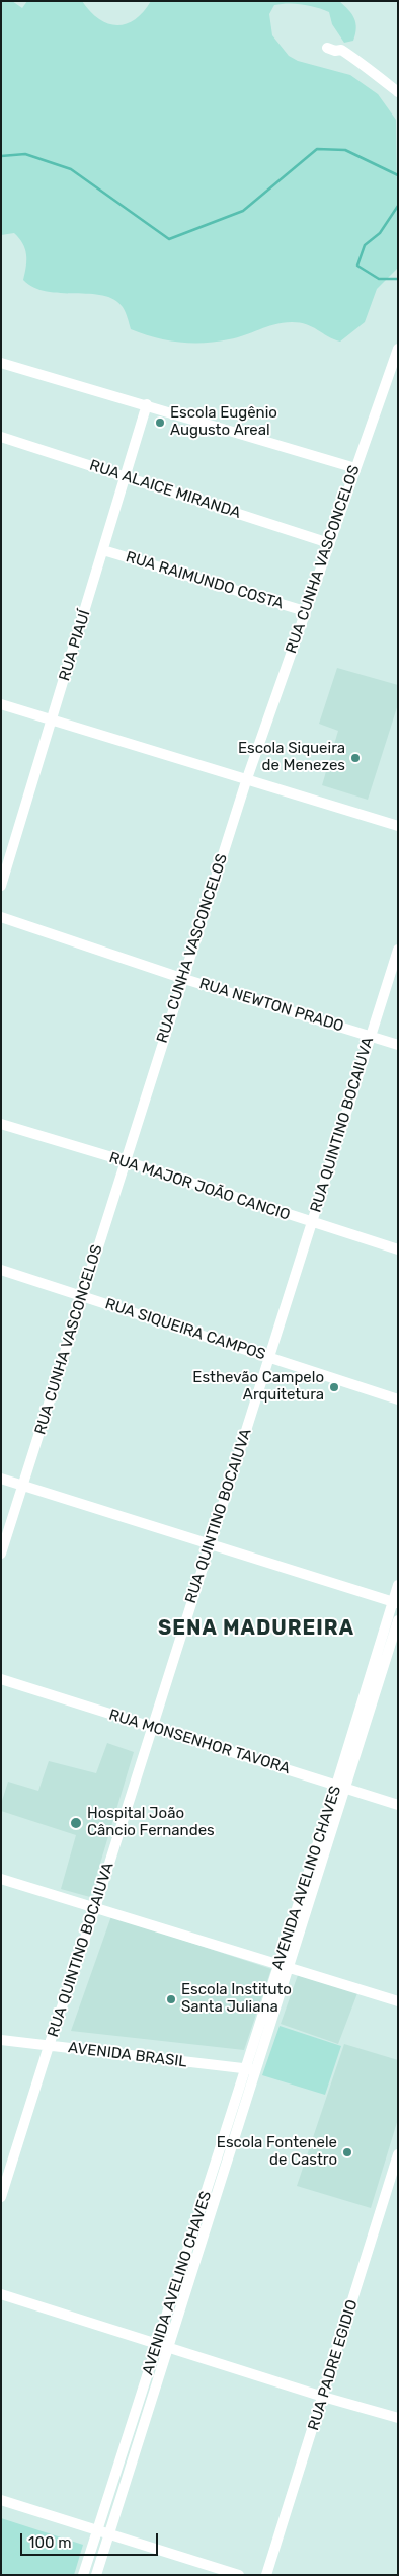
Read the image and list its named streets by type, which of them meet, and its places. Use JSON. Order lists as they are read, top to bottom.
{
  "streets": {
    "street": [
      "RUA ALAICE MIRANDA",
      "RUA CUNHA VASCONCELOS",
      "RUA RAIMUNDO COSTA",
      "RUA PIAUÍ",
      "RUA NEWTON PRADO",
      "RUA QUINTINO BOCAIUVA",
      "RUA MAJOR JOÃO CANCIO",
      "RUA SIQUEIRA CAMPOS",
      "RUA MONSENHOR TAVORA",
      "AVENIDA AVELINO CHAVES",
      "AVENIDA BRASIL",
      "RUA PADRE EGIDIO"
    ]
  },
  "crossings": [
    ["RUA ALAICE MIRANDA", "RUA CUNHA VASCONCELOS"],
    ["RUA ALAICE MIRANDA", "RUA PIAUÍ"],
    ["RUA CUNHA VASCONCELOS", "RUA RAIMUNDO COSTA"],
    ["RUA CUNHA VASCONCELOS", "RUA NEWTON PRADO"],
    ["RUA CUNHA VASCONCELOS", "RUA MAJOR JOÃO CANCIO"],
    ["RUA CUNHA VASCONCELOS", "RUA SIQUEIRA CAMPOS"],
    ["RUA RAIMUNDO COSTA", "RUA PIAUÍ"],
    ["RUA NEWTON PRADO", "RUA QUINTINO BOCAIUVA"],
    ["RUA QUINTINO BOCAIUVA", "RUA MAJOR JOÃO CANCIO"],
    ["RUA QUINTINO BOCAIUVA", "RUA SIQUEIRA CAMPOS"],
    ["RUA QUINTINO BOCAIUVA", "RUA MONSENHOR TAVORA"],
    ["RUA QUINTINO BOCAIUVA", "AVENIDA BRASIL"],
    ["RUA MONSENHOR TAVORA", "AVENIDA AVELINO CHAVES"],
    ["AVENIDA AVELINO CHAVES", "AVENIDA BRASIL"]
  ],
  "districts": ["SENA MADUREIRA"],
  "places": [
    "Escola Eugênio Augusto Areal",
    "Escola Siqueira de Menezes",
    "Esthevão Campelo Arquitetura",
    "Hospital João Câncio Fernandes",
    "Escola Instituto Santa Juliana",
    "Escola Fontenele de Castro"
  ],
  "scale_bar": "100 m"
}
